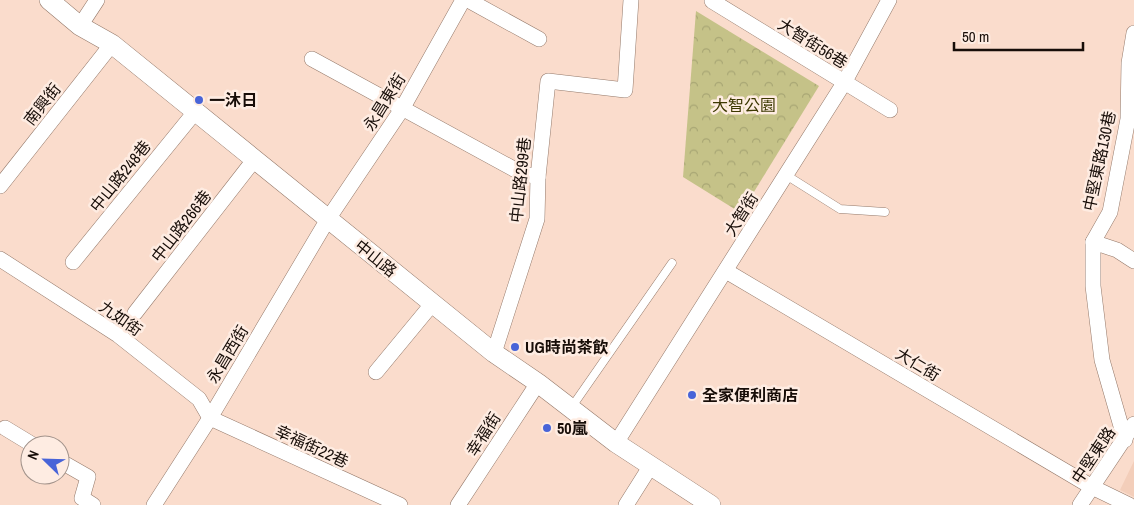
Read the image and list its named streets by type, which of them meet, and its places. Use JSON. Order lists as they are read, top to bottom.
{
  "streets": {
    "street": [
      "大智街56巷",
      "永昌東街",
      "南興街",
      "中堅東路130巷",
      "中山路248巷",
      "中山路299巷",
      "大智街",
      "中山路266巷",
      "中山路",
      "九如街",
      "永昌西街",
      "大仁街",
      "幸福街",
      "幸福街22巷",
      "中堅東路"
    ]
  },
  "crossings": [
    ["大智街56巷", "大智街"],
    ["永昌東街", "中山路"],
    ["永昌東街", "永昌西街"],
    ["南興街", "中山路"],
    ["中堅東路130巷", "中堅東路"],
    ["中山路248巷", "中山路"],
    ["中山路299巷", "中山路"],
    ["大智街", "中山路"],
    ["大智街", "大仁街"],
    ["中山路266巷", "中山路"],
    ["中山路", "永昌西街"],
    ["中山路", "幸福街"],
    ["九如街", "永昌西街"],
    ["九如街", "幸福街22巷"],
    ["永昌西街", "幸福街22巷"],
    ["大仁街", "中堅東路"]
  ],
  "parks": ["大智公園"],
  "places": [
    "一沐日",
    "UG時尚茶飲",
    "全家便利商店",
    "50嵐"
  ],
  "scale_bar": "50 m",
  "north": "top left"
}
